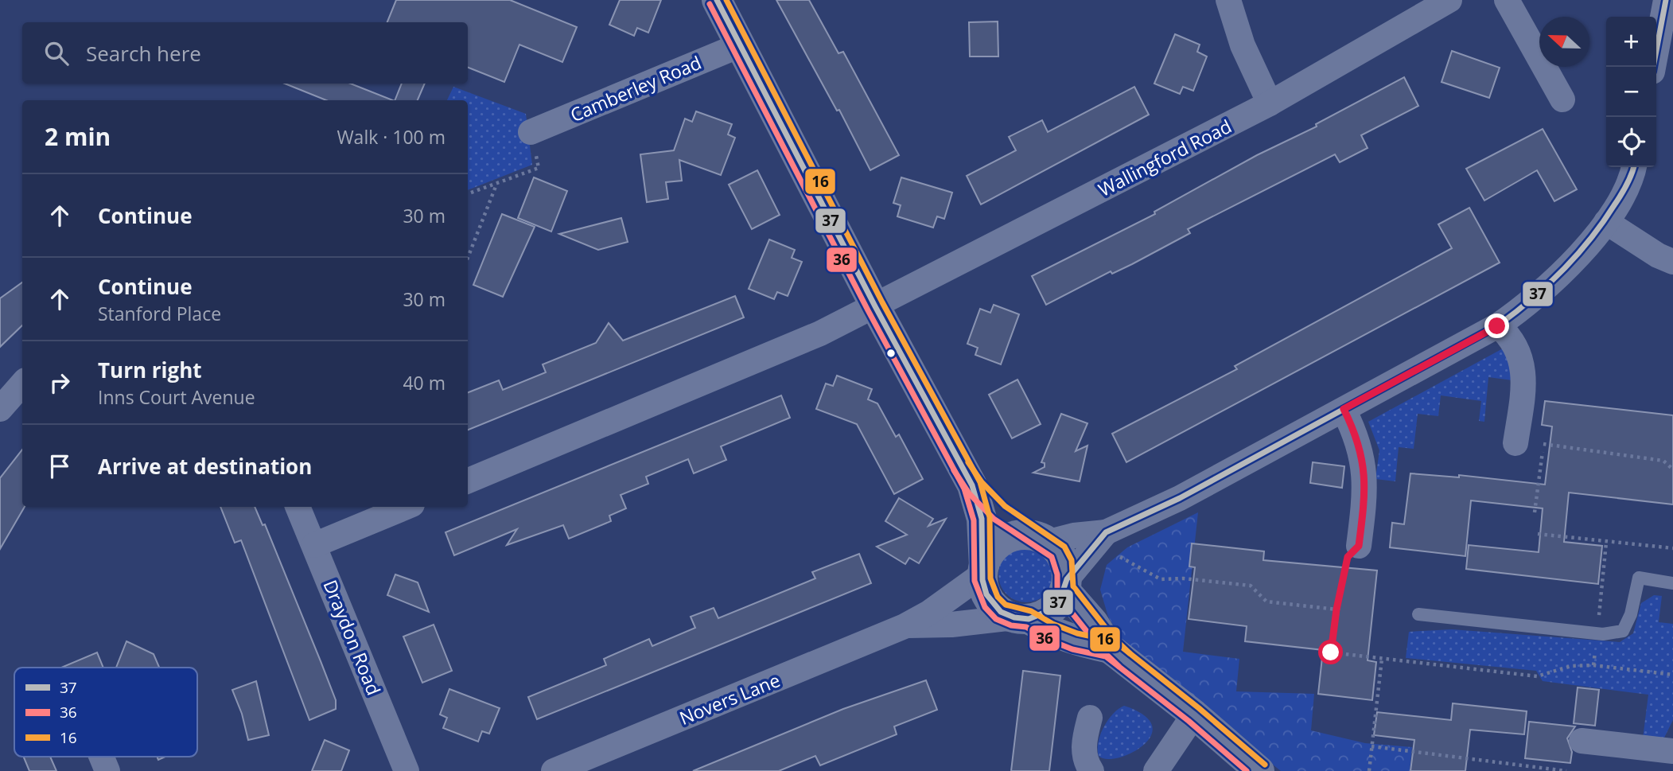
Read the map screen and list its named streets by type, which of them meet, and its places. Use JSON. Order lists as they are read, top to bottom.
{
  "streets": {
    "street": [
      "Camberley Road",
      "Wallingford Road",
      "Draydon Road",
      "Novers Lane"
    ]
  },
  "lines": ["transit line 37", "transit line 16", "transit line 36"],
  "legend": ["37", "36", "16"],
  "north": "left",
  "page": {
    "map_buttons": ["+", "−"],
    "search": "Search here",
    "heading": ["2 min", "Walk · 100 m"],
    "list": [
      ["Continue", "30 m"],
      ["Continue", "Stanford Place", "30 m"],
      ["Turn right", "Inns Court Avenue", "40 m"],
      "Arrive at destination"
    ]
  }
}
